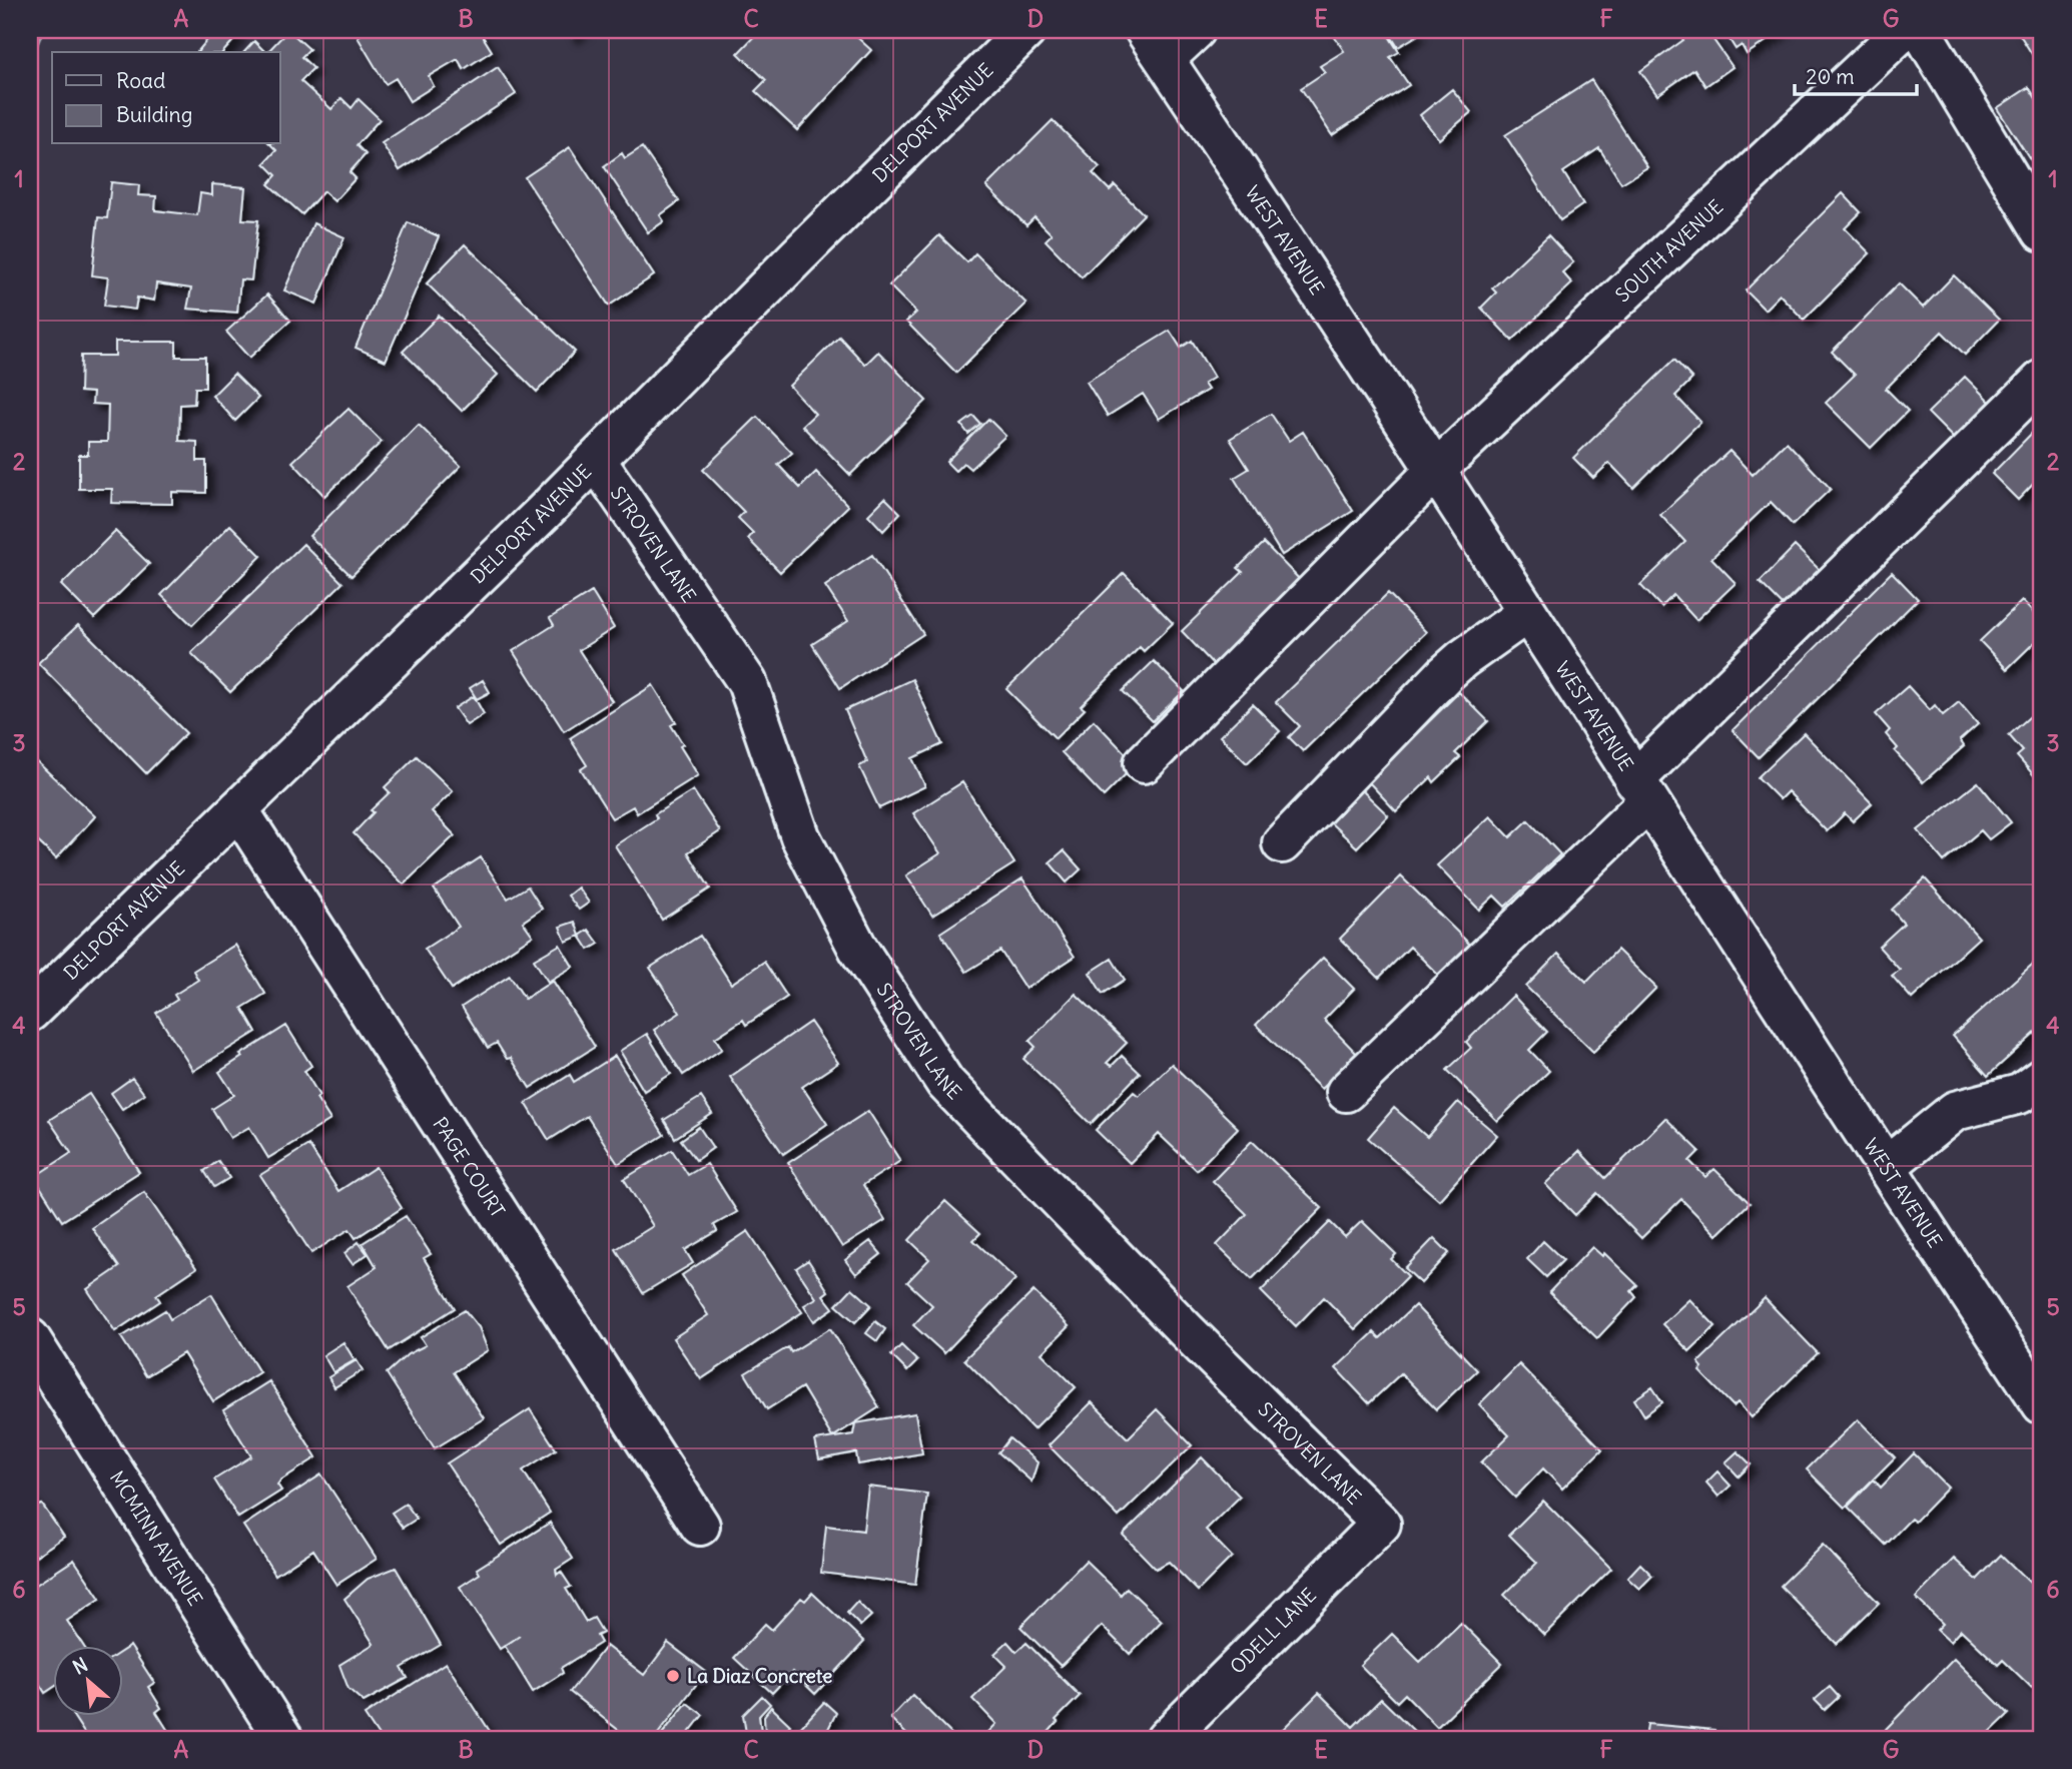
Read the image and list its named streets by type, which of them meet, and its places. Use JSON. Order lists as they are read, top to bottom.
{
  "streets": {
    "street": [
      "DELPORT AVENUE",
      "WEST AVENUE",
      "SOUTH AVENUE",
      "STROVEN LANE",
      "PAGE COURT",
      "MCMINN AVENUE",
      "ODELL LANE"
    ]
  },
  "crossings": [
    ["DELPORT AVENUE", "STROVEN LANE"],
    ["DELPORT AVENUE", "PAGE COURT"],
    ["WEST AVENUE", "SOUTH AVENUE"],
    ["STROVEN LANE", "ODELL LANE"]
  ],
  "places": ["La Diaz Concrete"],
  "legend": ["Road", "Building"],
  "scale_bar": "20 m",
  "north": "top left",
  "grid": {
    "columns": [
      "A",
      "B",
      "C",
      "D",
      "E",
      "F",
      "G"
    ],
    "rows": [
      "1",
      "2",
      "3",
      "4",
      "5",
      "6"
    ]
  }
}
